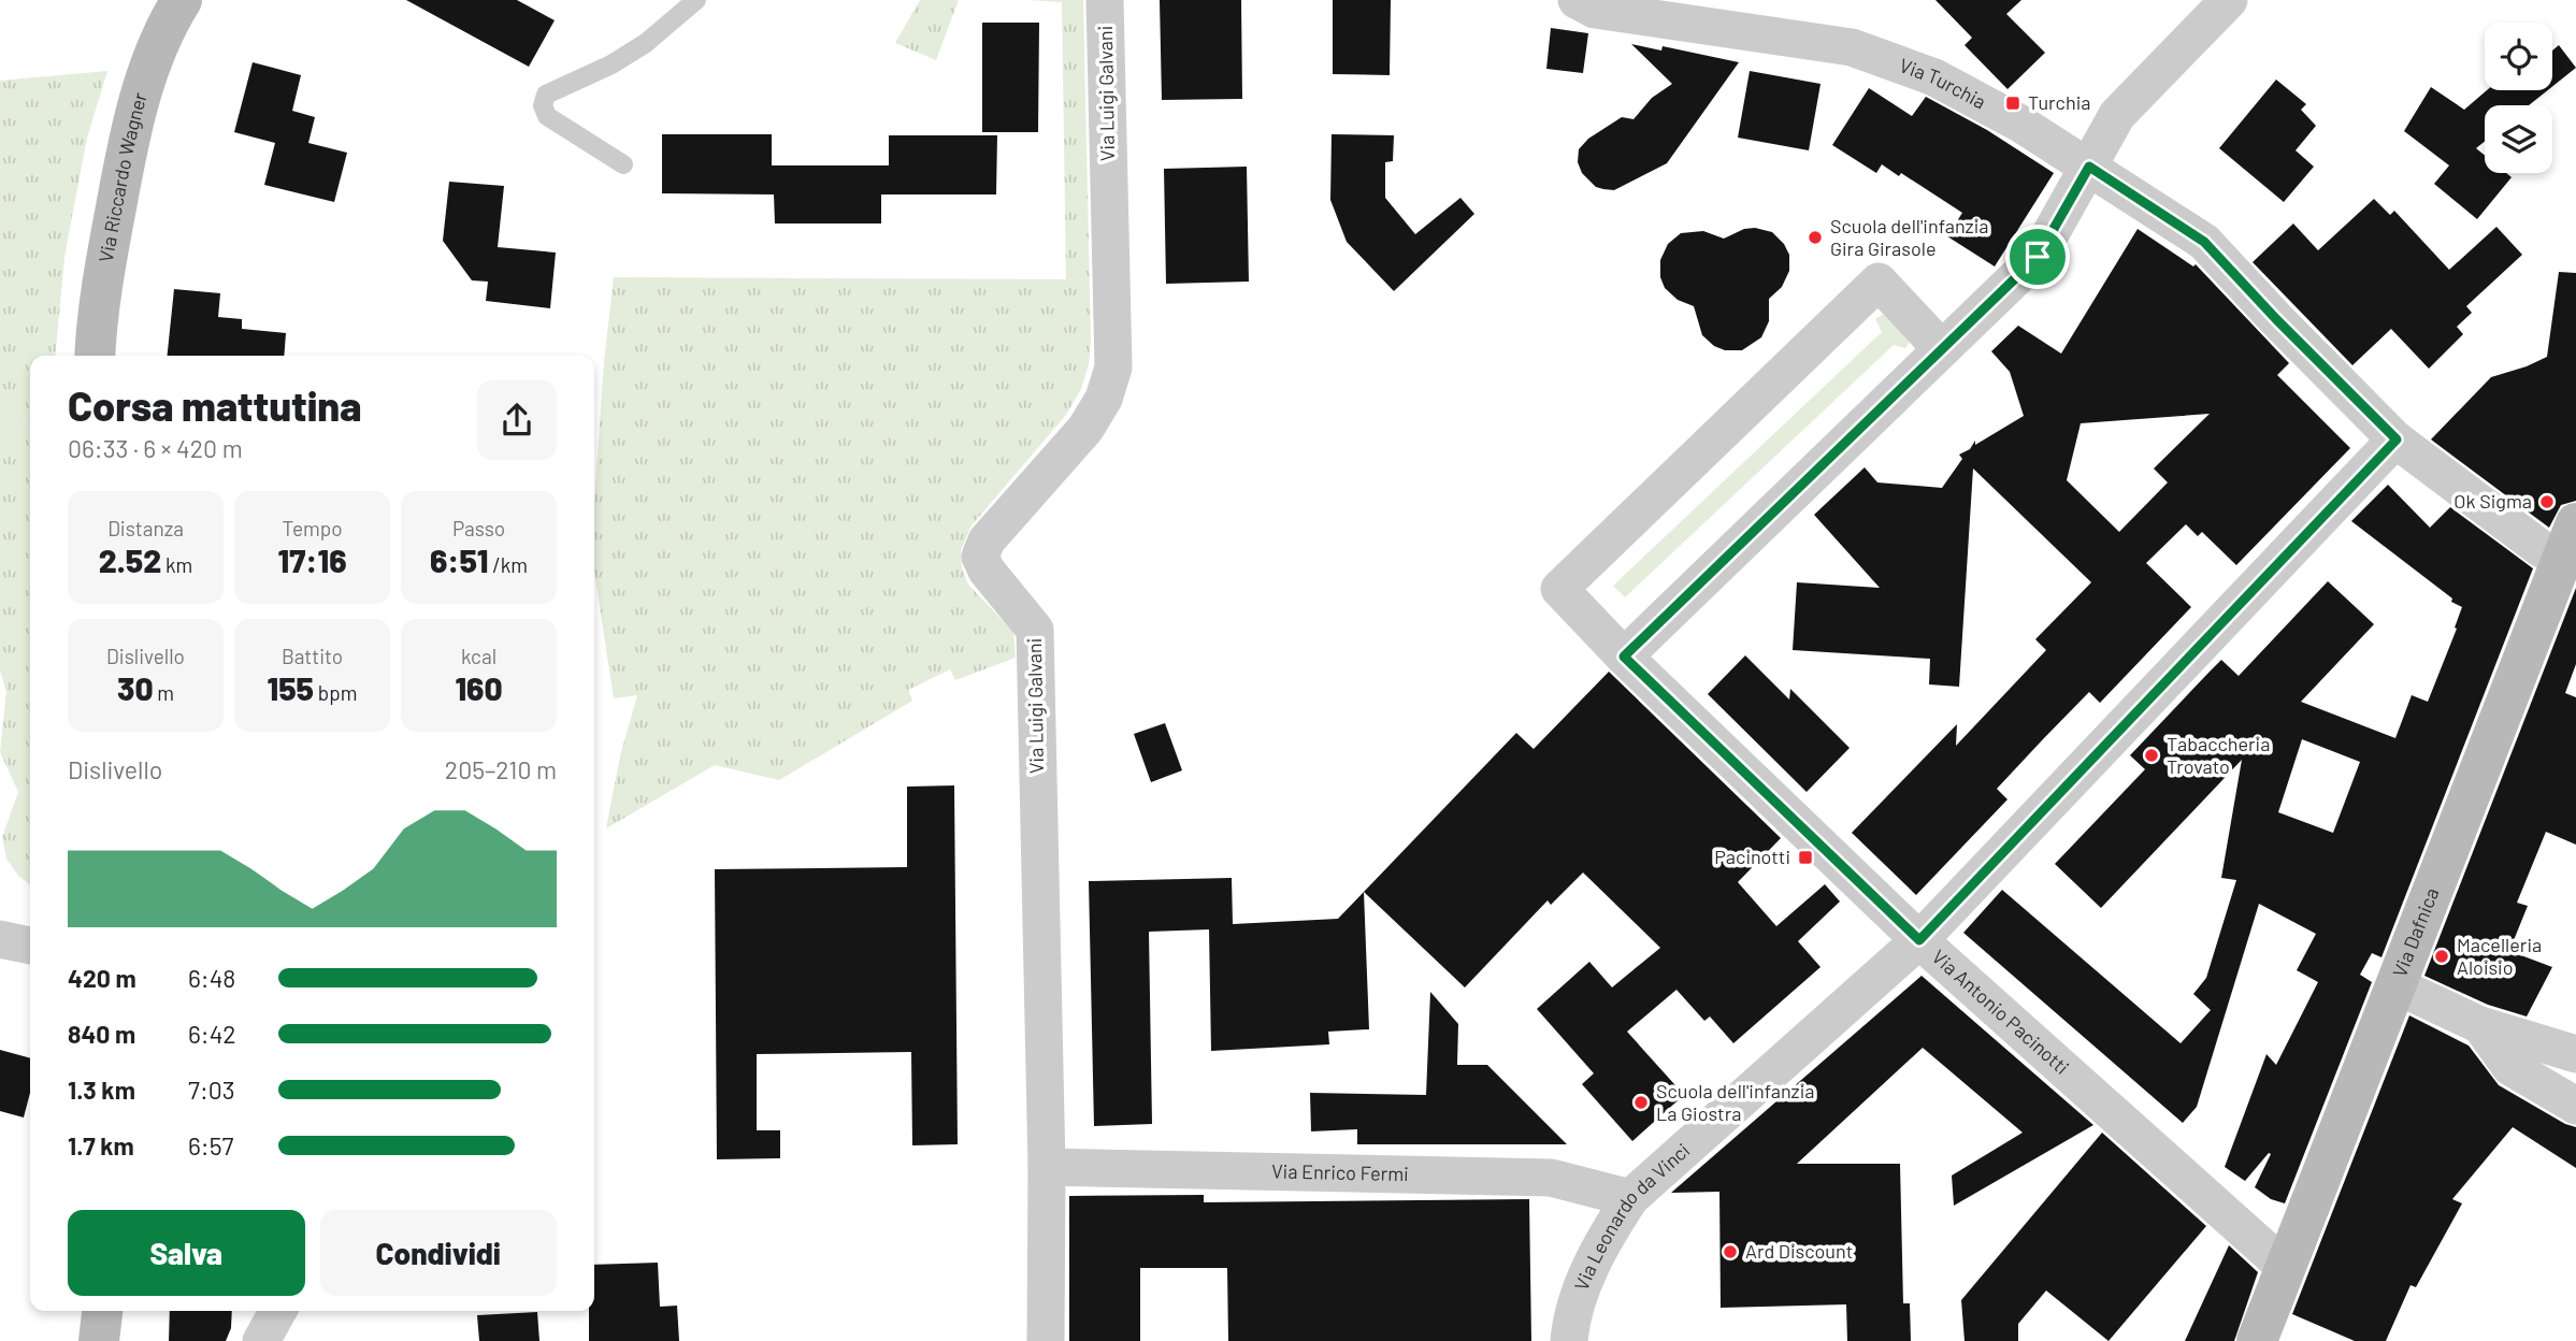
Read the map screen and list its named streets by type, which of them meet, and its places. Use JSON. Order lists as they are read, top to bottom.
{
  "streets": {
    "street": [
      "Via Turchia",
      "Via Luigi Galvani",
      "Via Riccardo Wagner",
      "Via Dafnica",
      "Via Antonio Pacinotti",
      "Via Enrico Fermi",
      "Via Leonardo da Vinci"
    ]
  },
  "crossings": [
    ["Via Turchia", "Via Dafnica"],
    ["Via Turchia", "Via Leonardo da Vinci"],
    ["Via Luigi Galvani", "Via Enrico Fermi"],
    ["Via Dafnica", "Via Antonio Pacinotti"],
    ["Via Antonio Pacinotti", "Via Leonardo da Vinci"],
    ["Via Enrico Fermi", "Via Leonardo da Vinci"]
  ],
  "places": {
    "transit": ["Turchia", "Pacinotti"],
    "other": [
      "Scuola dell'infanzia Gira Girasole",
      "Ok Sigma",
      "Tabaccheria Trovato",
      "Macelleria Aloisio",
      "Scuola dell'infanzia La Giostra",
      "Ard Discount"
    ]
  },
  "page": {
    "heading": ["Corsa mattutina", "06:33 · 6 × 420 m"],
    "stats": [
      ["Distanza", "2.52 km"],
      ["Tempo", "17:16"],
      ["Passo", "6:51 /km"],
      ["Dislivello", "30 m"],
      ["Battito", "155 bpm"],
      ["kcal", "160"]
    ],
    "chart": ["Dislivello", "205–210 m"],
    "list": [
      {
        "name": "420 m",
        "note": "6:48"
      },
      {
        "name": "840 m",
        "note": "6:42"
      },
      {
        "name": "1.3 km",
        "note": "7:03"
      },
      {
        "name": "1.7 km",
        "note": "6:57"
      }
    ],
    "buttons": ["Salva", "Condividi"]
  }
}
